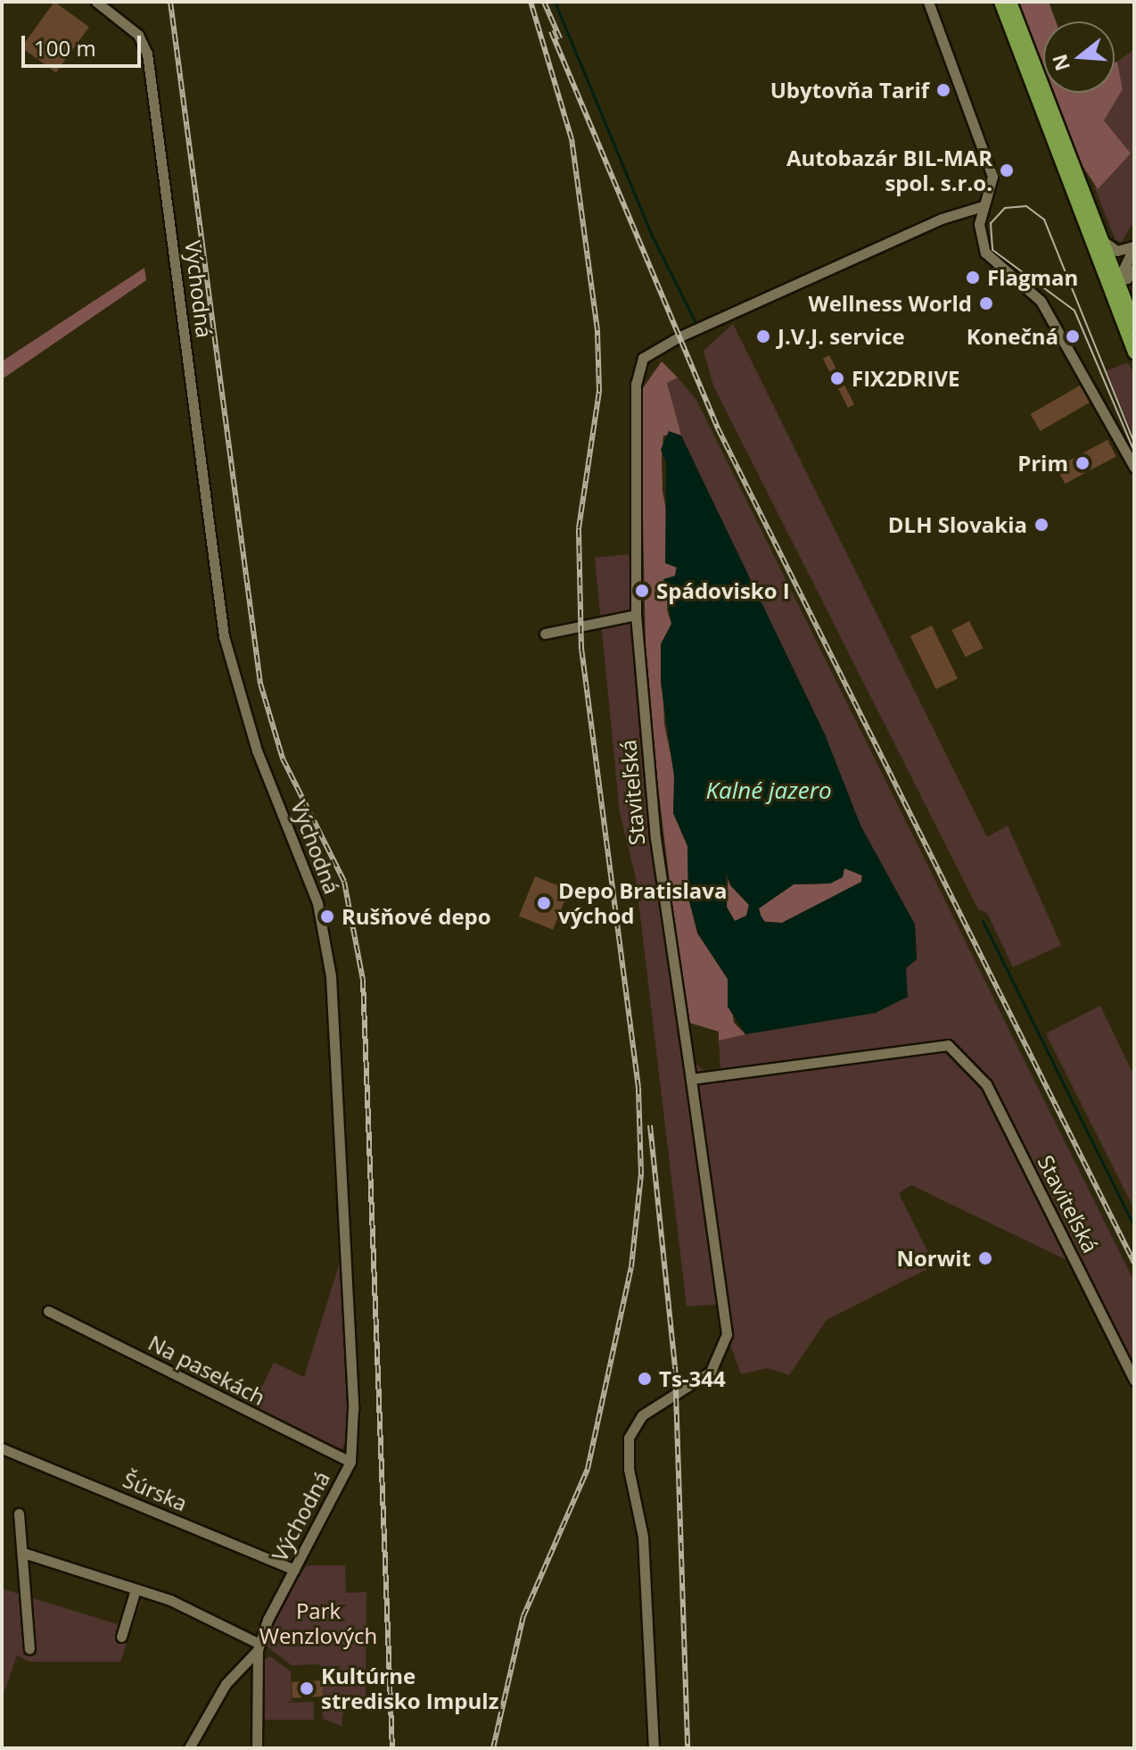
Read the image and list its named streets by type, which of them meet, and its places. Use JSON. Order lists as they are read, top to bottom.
{
  "streets": {
    "street": [
      "Východná",
      "Staviteľská",
      "Na pasekách",
      "Šúrska"
    ]
  },
  "crossings": [
    ["Východná", "Na pasekách"],
    ["Východná", "Šúrska"]
  ],
  "water": ["Kalné jazero"],
  "parks": ["Park Wenzlových"],
  "places": [
    "Ubytovňa Tarif",
    "Autobazár BIL-MAR spol. s.r.o.",
    "Flagman",
    "Wellness World",
    "J.V.J. service",
    "Konečná",
    "FIX2DRIVE",
    "Prim",
    "DLH Slovakia",
    "Spádovisko I",
    "Depo Bratislava východ",
    "Rušňové depo",
    "Norwit",
    "Ts-344",
    "Kultúrne stredisko Impulz"
  ],
  "scale_bar": "100 m",
  "north": "left"
}
